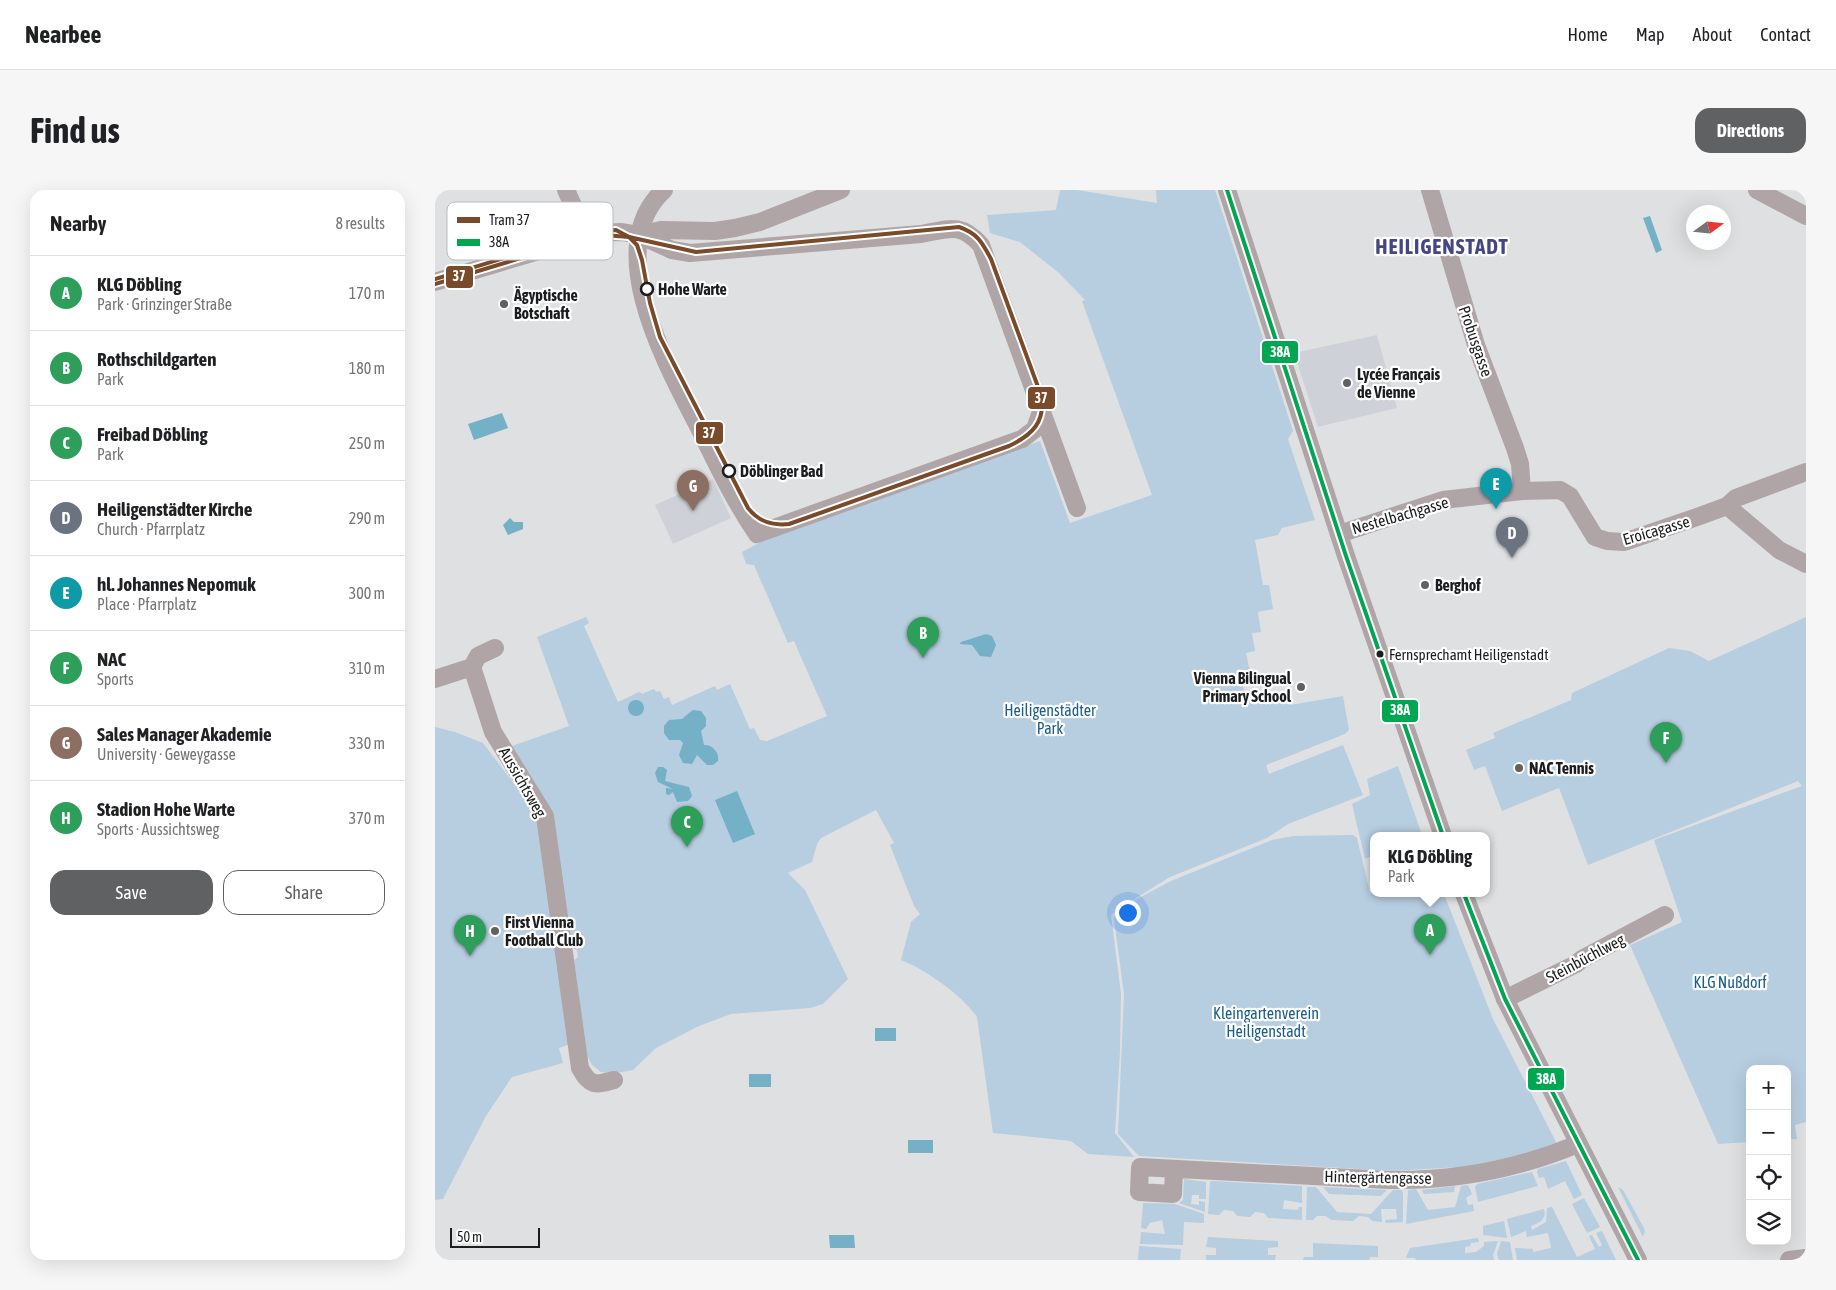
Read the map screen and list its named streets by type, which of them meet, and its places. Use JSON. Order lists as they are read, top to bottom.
{
  "streets": {
    "street": [
      "Probusgasse",
      "Nestelbachgasse",
      "Eroicagasse",
      "Aussichtsweg",
      "Steinbüchlweg",
      "Hintergärtengasse"
    ]
  },
  "crossings": [
    ["Probusgasse", "Nestelbachgasse"],
    ["Probusgasse", "Eroicagasse"],
    ["Nestelbachgasse", "Eroicagasse"]
  ],
  "districts": ["HEILIGENSTADT"],
  "parks": ["Heiligenstädter Park", "KLG Nußdorf", "Kleingartenverein Heiligenstadt"],
  "places": [
    "Hohe Warte",
    "Ägyptische Botschaft",
    "Lycée Français de Vienne",
    "Döblinger Bad",
    "Berghof",
    "Fernsprechamt Heiligenstadt",
    "Vienna Bilingual Primary School",
    "NAC Tennis",
    "First Vienna Football Club"
  ],
  "lines": ["transit line 38A", "tram line 37"],
  "legend": ["Tram 37", "38A"],
  "scale_bar": "50 m",
  "north": "right",
  "page": {
    "header": "Nearbee",
    "nav": [
      "Home",
      "Map",
      "About",
      "Contact"
    ],
    "buttons": [
      "Directions",
      ["Save", "Share"]
    ],
    "title": "Find us",
    "heading": ["Nearby", "8 results"],
    "list": [
      {
        "mark": "A",
        "name": "KLG Döbling",
        "note": "Park · Grinzinger Straße",
        "value": "170 m"
      },
      {
        "mark": "B",
        "name": "Rothschildgarten",
        "note": "Park",
        "value": "180 m"
      },
      {
        "mark": "C",
        "name": "Freibad Döbling",
        "note": "Park",
        "value": "250 m"
      },
      {
        "mark": "D",
        "name": "Heiligenstädter Kirche",
        "note": "Church · Pfarrplatz",
        "value": "290 m"
      },
      {
        "mark": "E",
        "name": "hl. Johannes Nepomuk",
        "note": "Place · Pfarrplatz",
        "value": "300 m"
      },
      {
        "mark": "F",
        "name": "NAC",
        "note": "Sports",
        "value": "310 m"
      },
      {
        "mark": "G",
        "name": "Sales Manager Akademie",
        "note": "University · Geweygasse",
        "value": "330 m"
      },
      {
        "mark": "H",
        "name": "Stadion Hohe Warte",
        "note": "Sports · Aussichtsweg",
        "value": "370 m"
      }
    ],
    "pins": [
      "E",
      "G",
      "D",
      "B",
      "F",
      "C",
      "A",
      "H"
    ],
    "popup": ["KLG Döbling", "Park"],
    "map_buttons": ["+", "−"],
    "scale": "50 m"
  }
}
